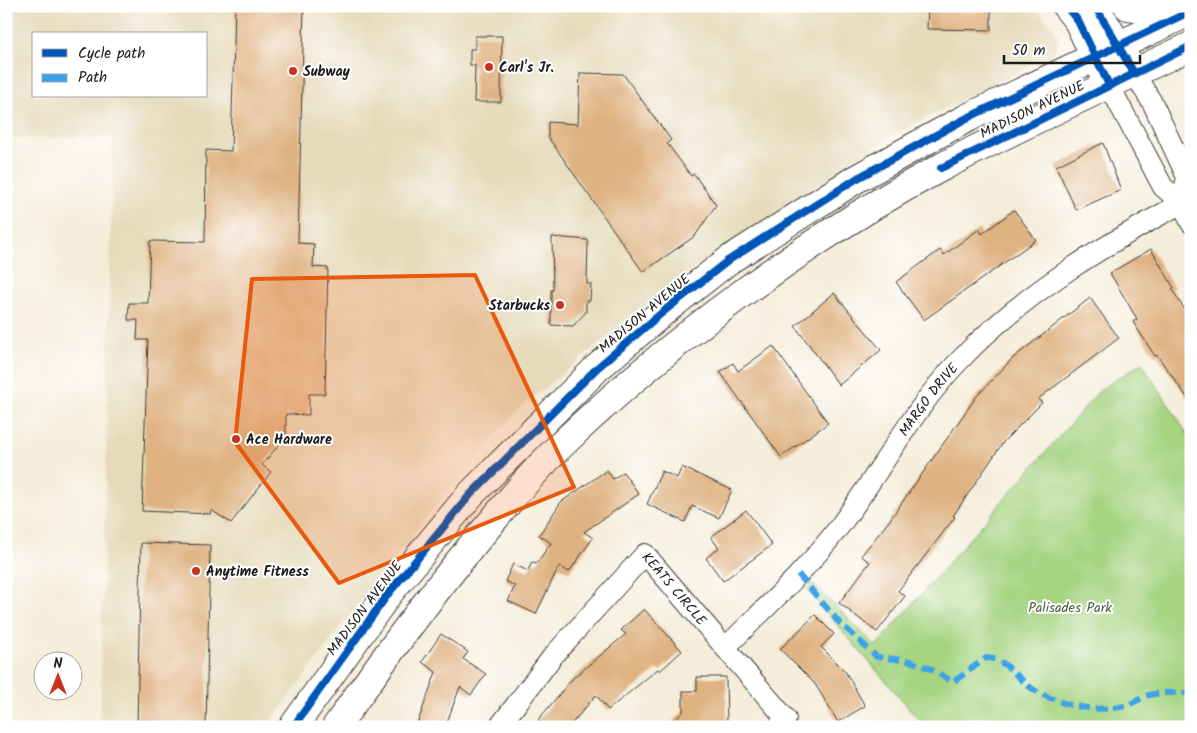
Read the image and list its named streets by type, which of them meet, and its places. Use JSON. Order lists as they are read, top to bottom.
{
  "streets": {
    "main road": ["MADISON AVENUE"],
    "street": ["MARGO DRIVE", "KEATS CIRCLE"]
  },
  "crossings": [
    ["MARGO DRIVE", "KEATS CIRCLE"]
  ],
  "parks": ["Palisades Park"],
  "places": [
    "Carl's Jr.",
    "Subway",
    "Starbucks",
    "Ace Hardware",
    "Anytime Fitness"
  ],
  "legend": ["Cycle path", "Path"],
  "scale_bar": "50 m",
  "north": "top"
}
